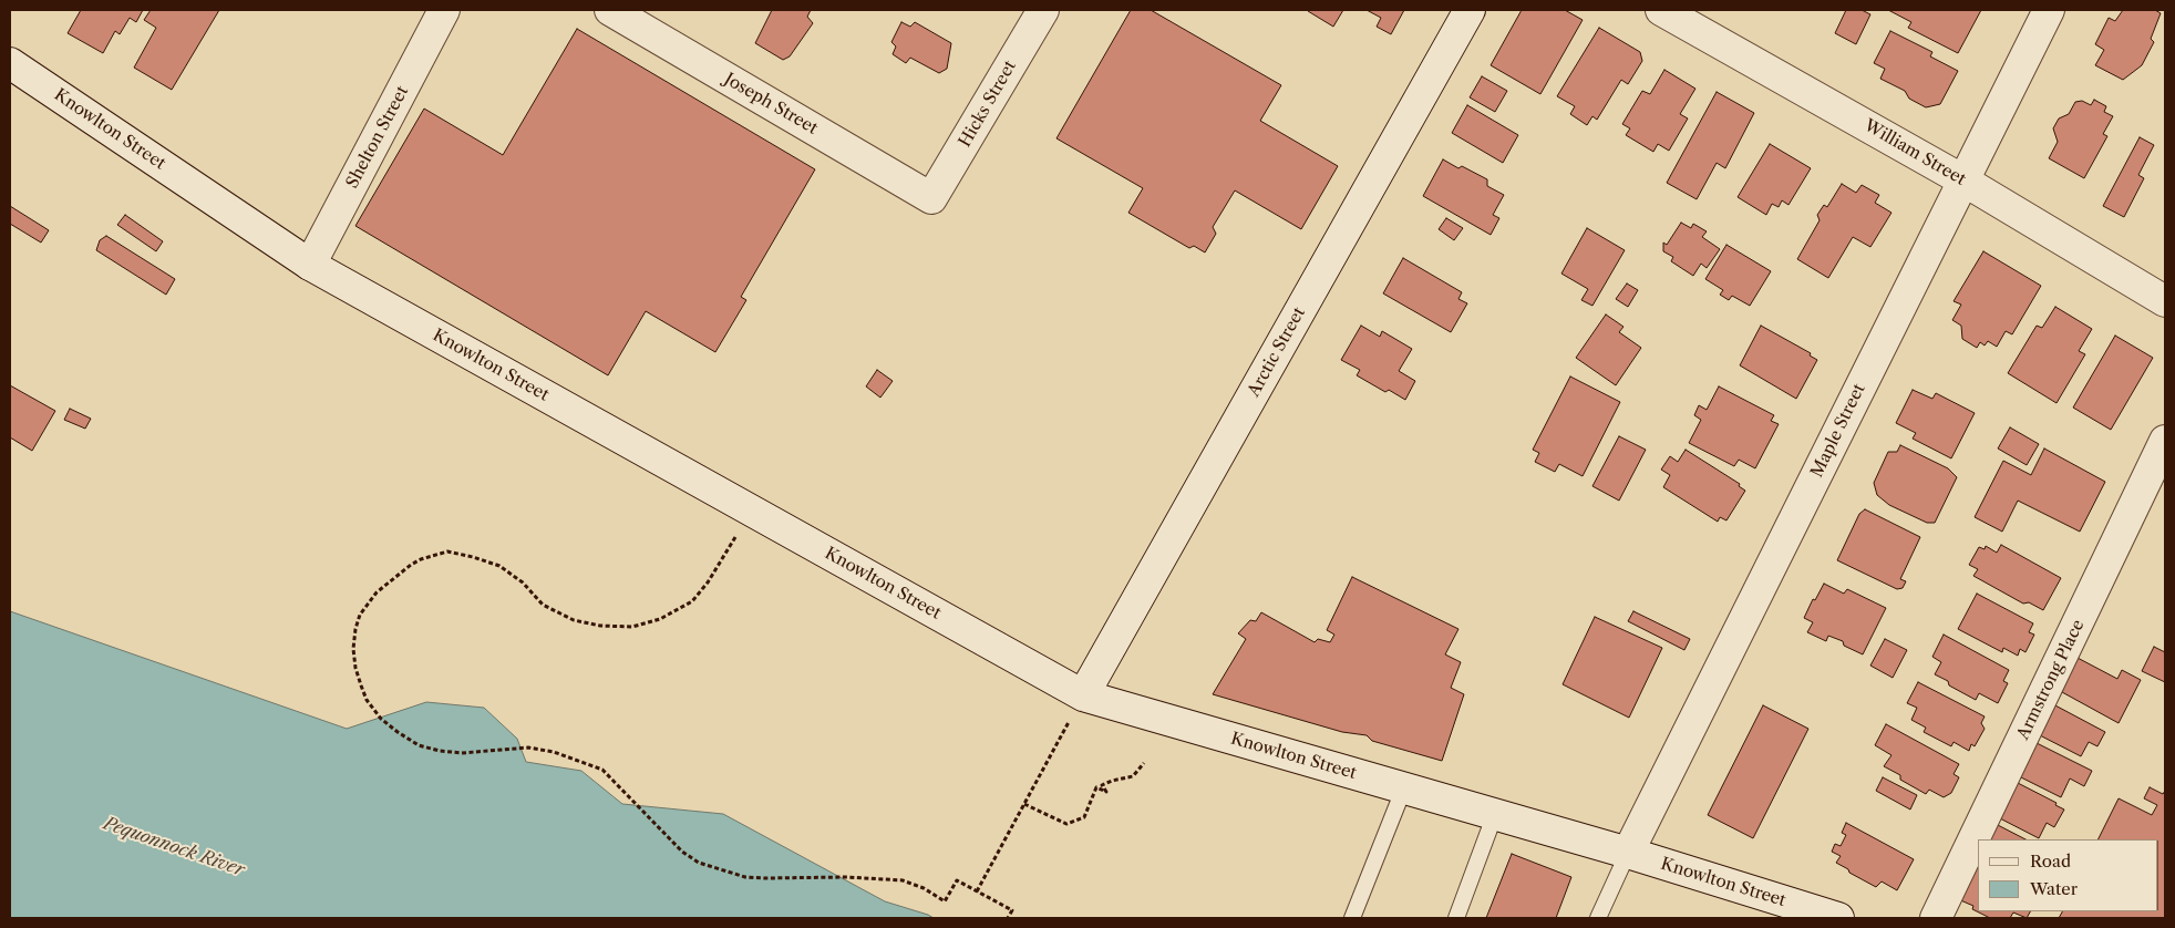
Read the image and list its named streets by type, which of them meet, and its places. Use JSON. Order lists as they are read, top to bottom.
{
  "streets": {
    "street": [
      "Joseph Street",
      "Hicks Street",
      "Knowlton Street",
      "Shelton Street",
      "William Street",
      "Arctic Street",
      "Maple Street",
      "Armstrong Place"
    ]
  },
  "crossings": [
    ["Joseph Street", "Hicks Street"],
    ["Knowlton Street", "Shelton Street"],
    ["Knowlton Street", "Arctic Street"],
    ["Knowlton Street", "Maple Street"],
    ["William Street", "Maple Street"]
  ],
  "water": ["Pequonnock River"],
  "legend": ["Road", "Water"]
}
